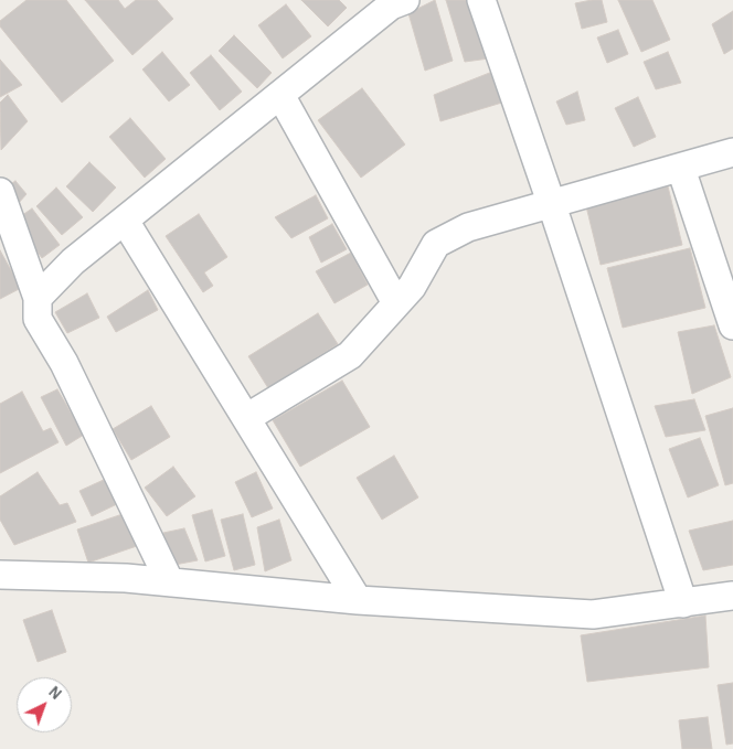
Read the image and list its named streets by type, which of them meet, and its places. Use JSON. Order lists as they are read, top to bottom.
{
  "north": "top right"
}
